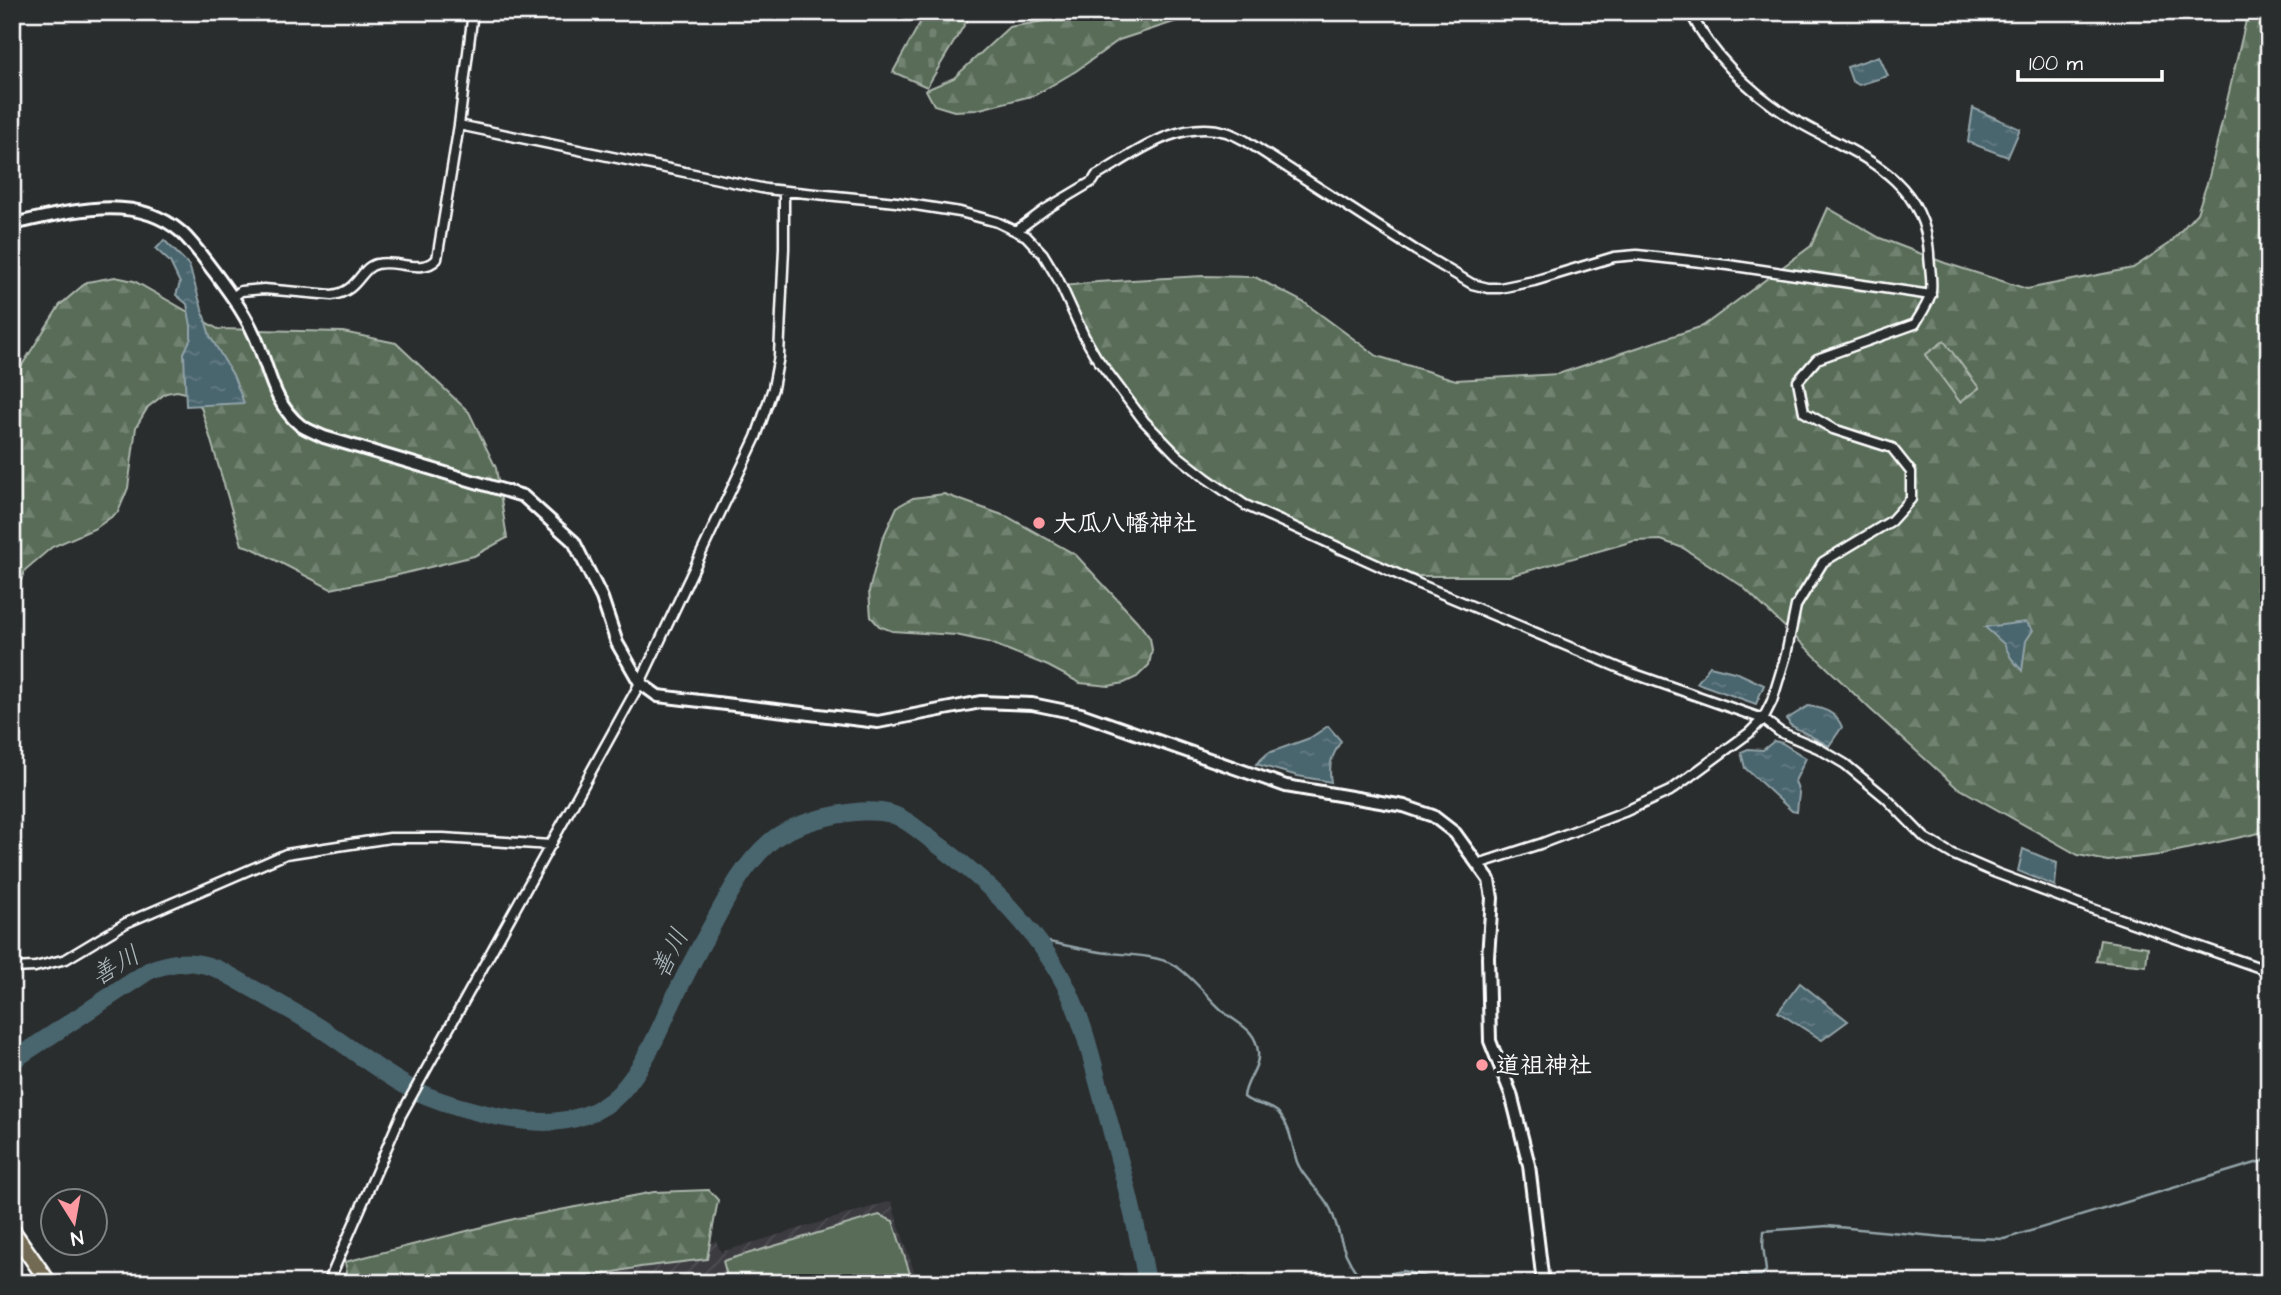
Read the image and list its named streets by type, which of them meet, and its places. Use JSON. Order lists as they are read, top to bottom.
{
  "water": ["善川"],
  "places": ["大瓜八幡神社", "道祖神社"],
  "scale_bar": "100 m",
  "north": "bottom"
}
